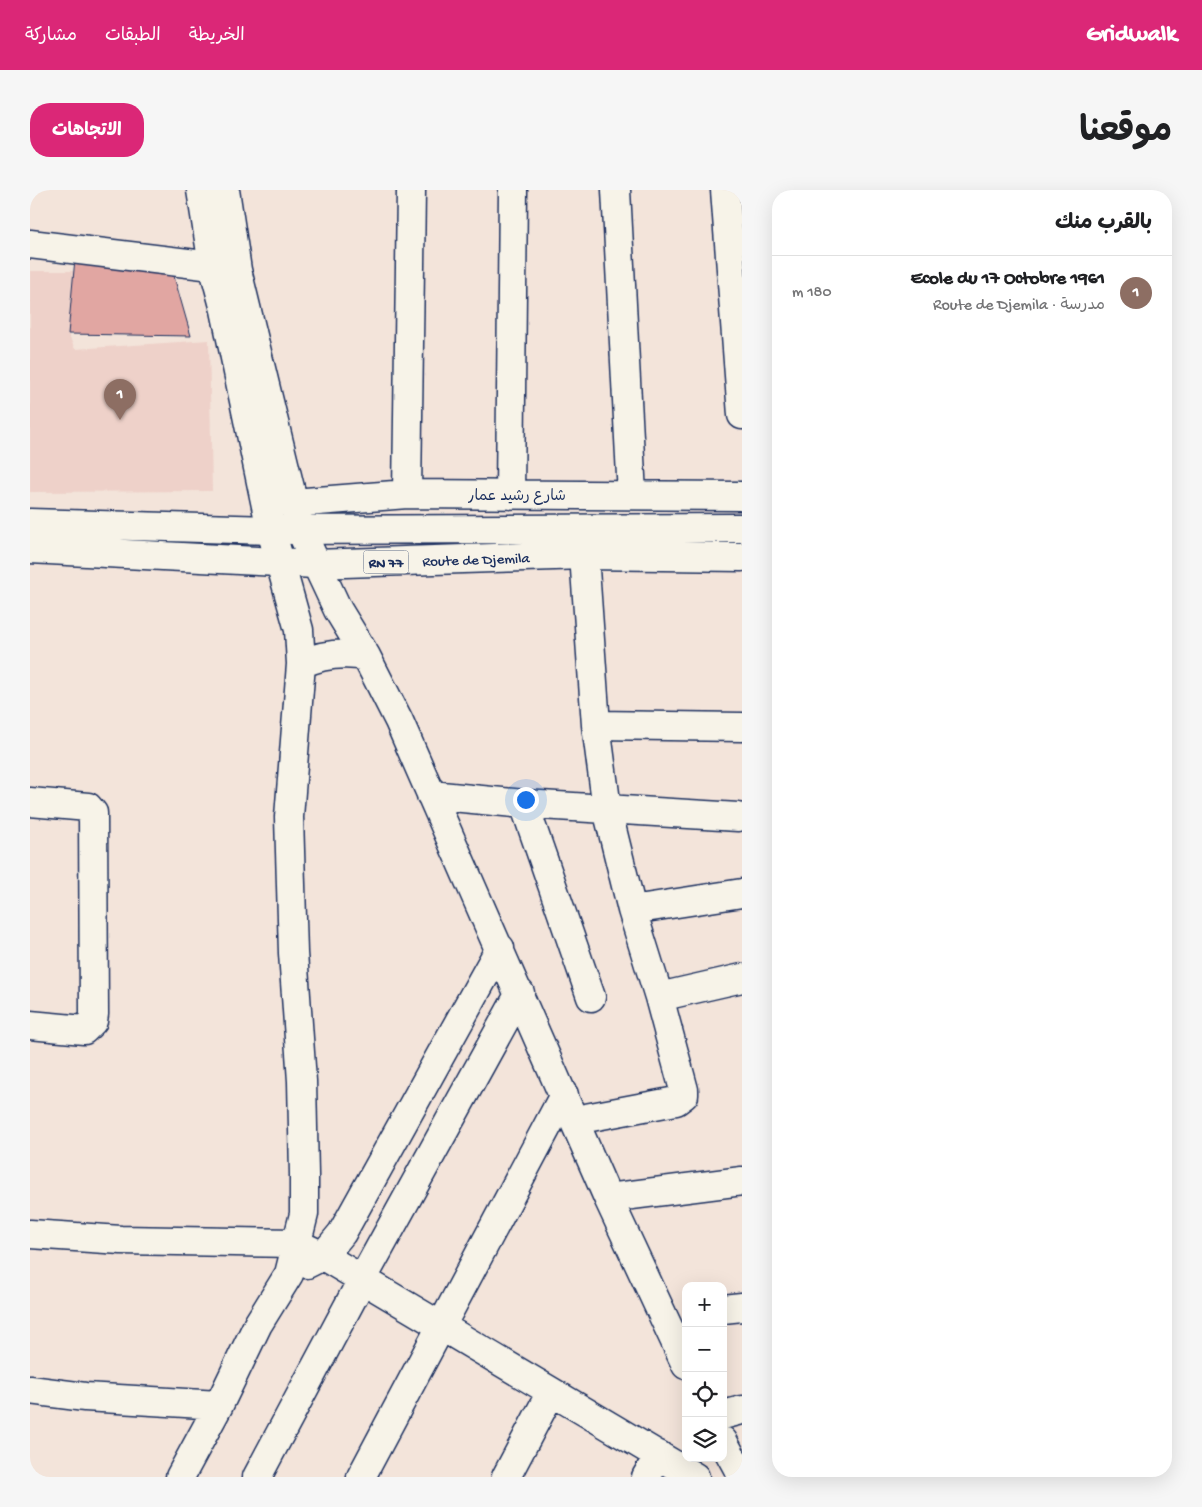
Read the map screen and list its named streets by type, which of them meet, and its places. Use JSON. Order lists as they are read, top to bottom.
{
  "streets": {
    "street": ["شارع رشيد عمار", "Route de Djemila", "RN 77"]
  },
  "page": {
    "header": "Gridwalk",
    "nav": ["الخريطة", "الطبقات", "مشاركة"],
    "title": "موقعنا",
    "buttons": "الاتجاهات",
    "heading": "بالقرب منك",
    "list": [
      {
        "mark": "1",
        "name": "Ecole du 17 Octobre 1961",
        "note": "مدرسة · Route de Djemila",
        "value": "180 m"
      }
    ],
    "pins": "1",
    "map_buttons": ["+", "−"]
  }
}
